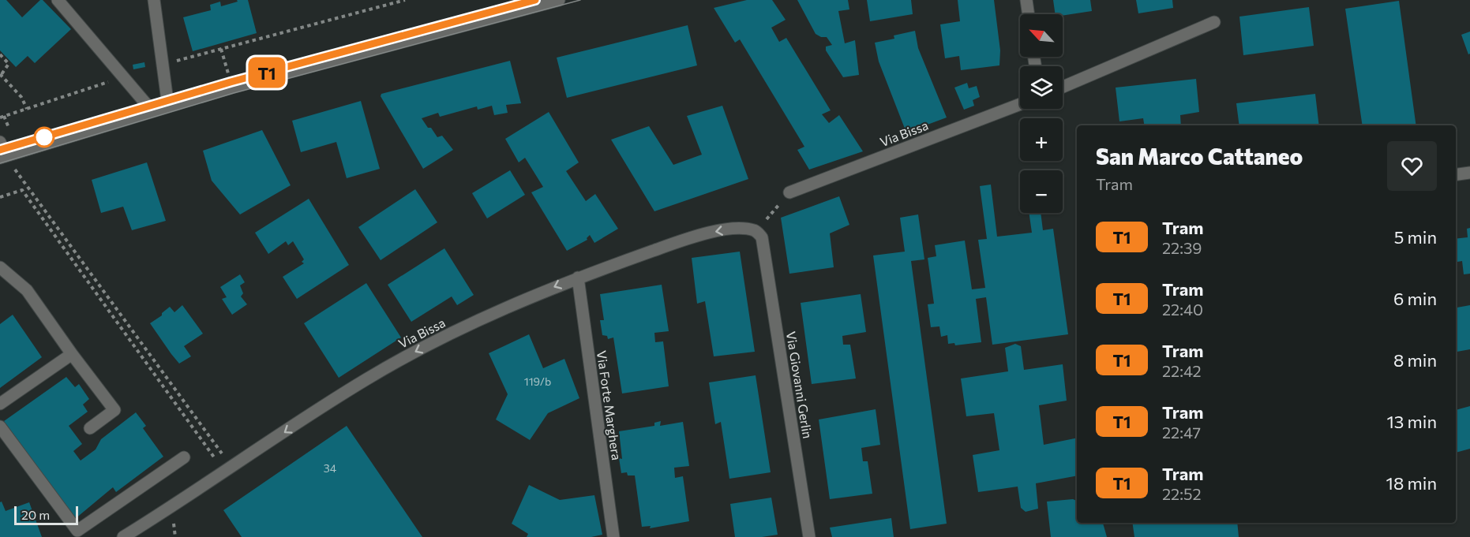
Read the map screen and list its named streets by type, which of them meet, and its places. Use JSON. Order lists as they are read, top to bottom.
{
  "streets": {
    "street": ["Via Bissa", "Via Giovanni Gerlin", "Via Forte Marghera"]
  },
  "crossings": [
    ["Via Bissa", "Via Giovanni Gerlin"],
    ["Via Bissa", "Via Forte Marghera"]
  ],
  "one_way": ["Via Bissa"],
  "lines": ["tram line T1"],
  "house_numbers": ["119/b", "34"],
  "scale_bar": "20 m",
  "north": "top left",
  "page": {
    "on_map": "T1",
    "map_buttons": ["+", "−"],
    "heading": ["San Marco Cattaneo", "Tram"],
    "list": [
      {
        "mark": "T1",
        "name": "Tram",
        "note": "22:39",
        "value": "5 min"
      },
      {
        "mark": "T1",
        "name": "Tram",
        "note": "22:40",
        "value": "6 min"
      },
      {
        "mark": "T1",
        "name": "Tram",
        "note": "22:42",
        "value": "8 min"
      },
      {
        "mark": "T1",
        "name": "Tram",
        "note": "22:47",
        "value": "13 min"
      },
      {
        "mark": "T1",
        "name": "Tram",
        "note": "22:52",
        "value": "18 min"
      }
    ],
    "scale": "20 m"
  }
}
